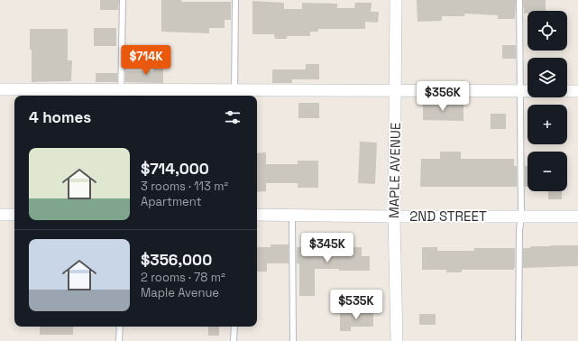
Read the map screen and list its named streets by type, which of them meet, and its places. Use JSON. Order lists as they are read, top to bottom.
{
  "streets": {
    "street": ["MAPLE AVENUE", "2ND STREET"]
  },
  "crossings": [
    ["MAPLE AVENUE", "2ND STREET"]
  ],
  "page": {
    "map_buttons": ["+", "−"],
    "price": [
      "$714K",
      "$356K",
      "$345K",
      "$535K"
    ],
    "heading": "4 homes",
    "list": [
      {
        "name": "$714,000",
        "note": "3 rooms · 113 m² · Apartment"
      },
      {
        "name": "$356,000",
        "note": "2 rooms · 78 m² · Maple Avenue"
      }
    ]
  }
}
